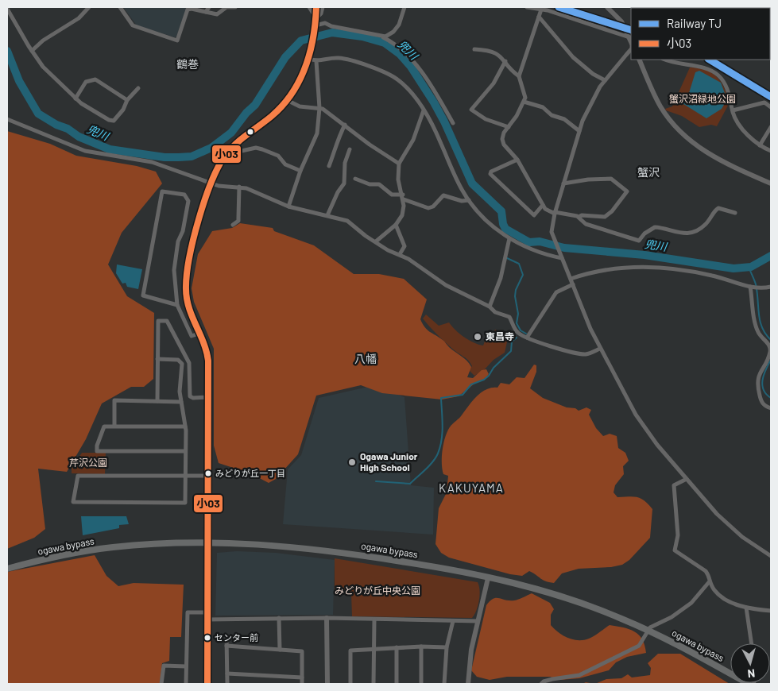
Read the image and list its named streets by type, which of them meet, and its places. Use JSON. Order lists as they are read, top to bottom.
{
  "streets": {
    "highway": ["ogawa bypass"]
  },
  "districts": [
    "鶴巻",
    "蟹沢",
    "八幡",
    "KAKUYAMA"
  ],
  "water": ["兜川"],
  "parks": ["蟹沢沼緑地公園", "芹沢公園", "みどりが丘中央公園"],
  "places": [
    "東昌寺",
    "Ogawa Junior High School",
    "みどりが丘一丁目",
    "センター前"
  ],
  "lines": ["rail line TJ", "transit line 小03"],
  "legend": ["Railway TJ", "小03"],
  "north": "bottom"
}
